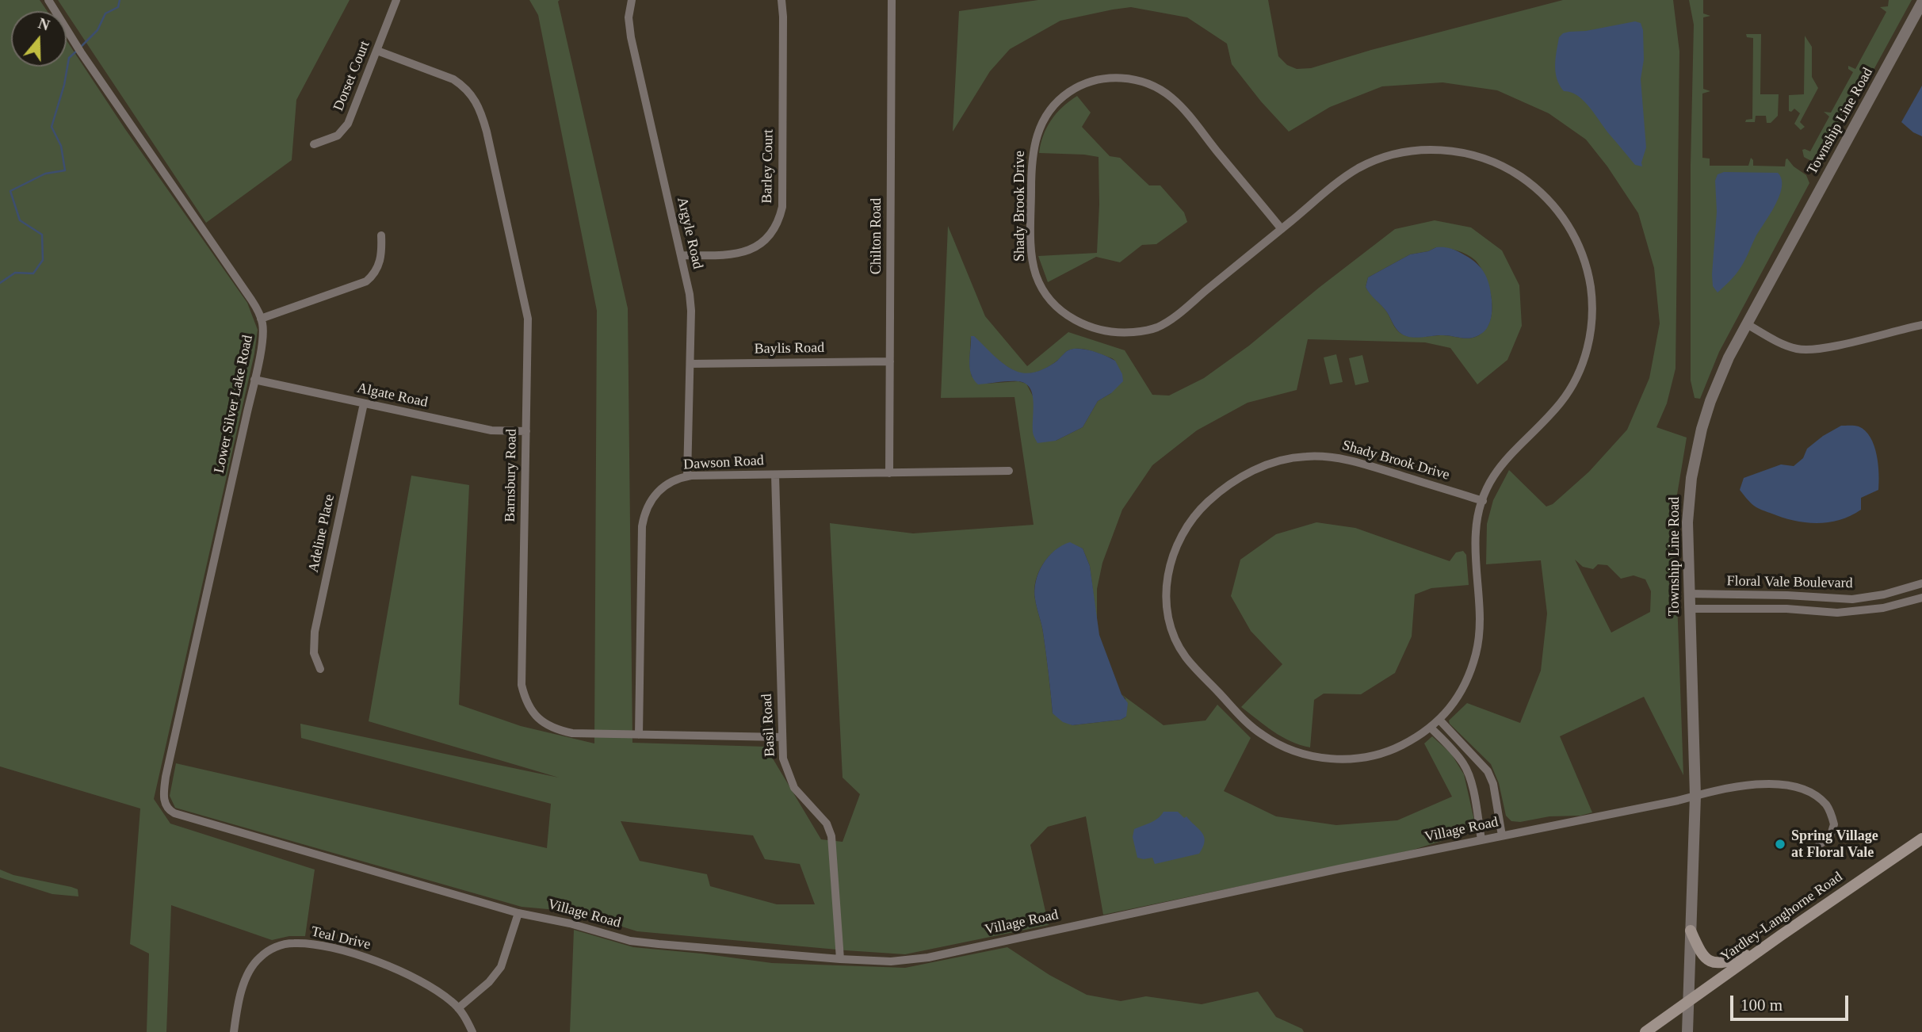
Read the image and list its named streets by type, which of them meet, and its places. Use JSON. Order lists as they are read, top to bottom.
{
  "streets": {
    "main road": ["Yardley-Langhorne Road"],
    "street": [
      "Dorset Court",
      "Township Line Road",
      "Barley Court",
      "Shady Brook Drive",
      "Argyle Road",
      "Chilton Road",
      "Baylis Road",
      "Algate Road",
      "Lower Silver Lake Road",
      "Dawson Road",
      "Barnsbury Road",
      "Adeline Place",
      "Floral Vale Boulevard",
      "Basil Road",
      "Village Road",
      "Teal Drive"
    ]
  },
  "crossings": [
    ["Dorset Court", "Barnsbury Road"],
    ["Township Line Road", "Floral Vale Boulevard"],
    ["Township Line Road", "Village Road"],
    ["Township Line Road", "Yardley-Langhorne Road"],
    ["Barley Court", "Argyle Road"],
    ["Argyle Road", "Baylis Road"],
    ["Argyle Road", "Dawson Road"],
    ["Chilton Road", "Baylis Road"],
    ["Chilton Road", "Dawson Road"],
    ["Algate Road", "Lower Silver Lake Road"],
    ["Algate Road", "Barnsbury Road"],
    ["Algate Road", "Adeline Place"],
    ["Lower Silver Lake Road", "Village Road"],
    ["Dawson Road", "Barnsbury Road"],
    ["Dawson Road", "Basil Road"],
    ["Barnsbury Road", "Basil Road"],
    ["Basil Road", "Village Road"]
  ],
  "places": ["Spring Village at Floral Vale"],
  "scale_bar": "100 m",
  "north": "top"
}
